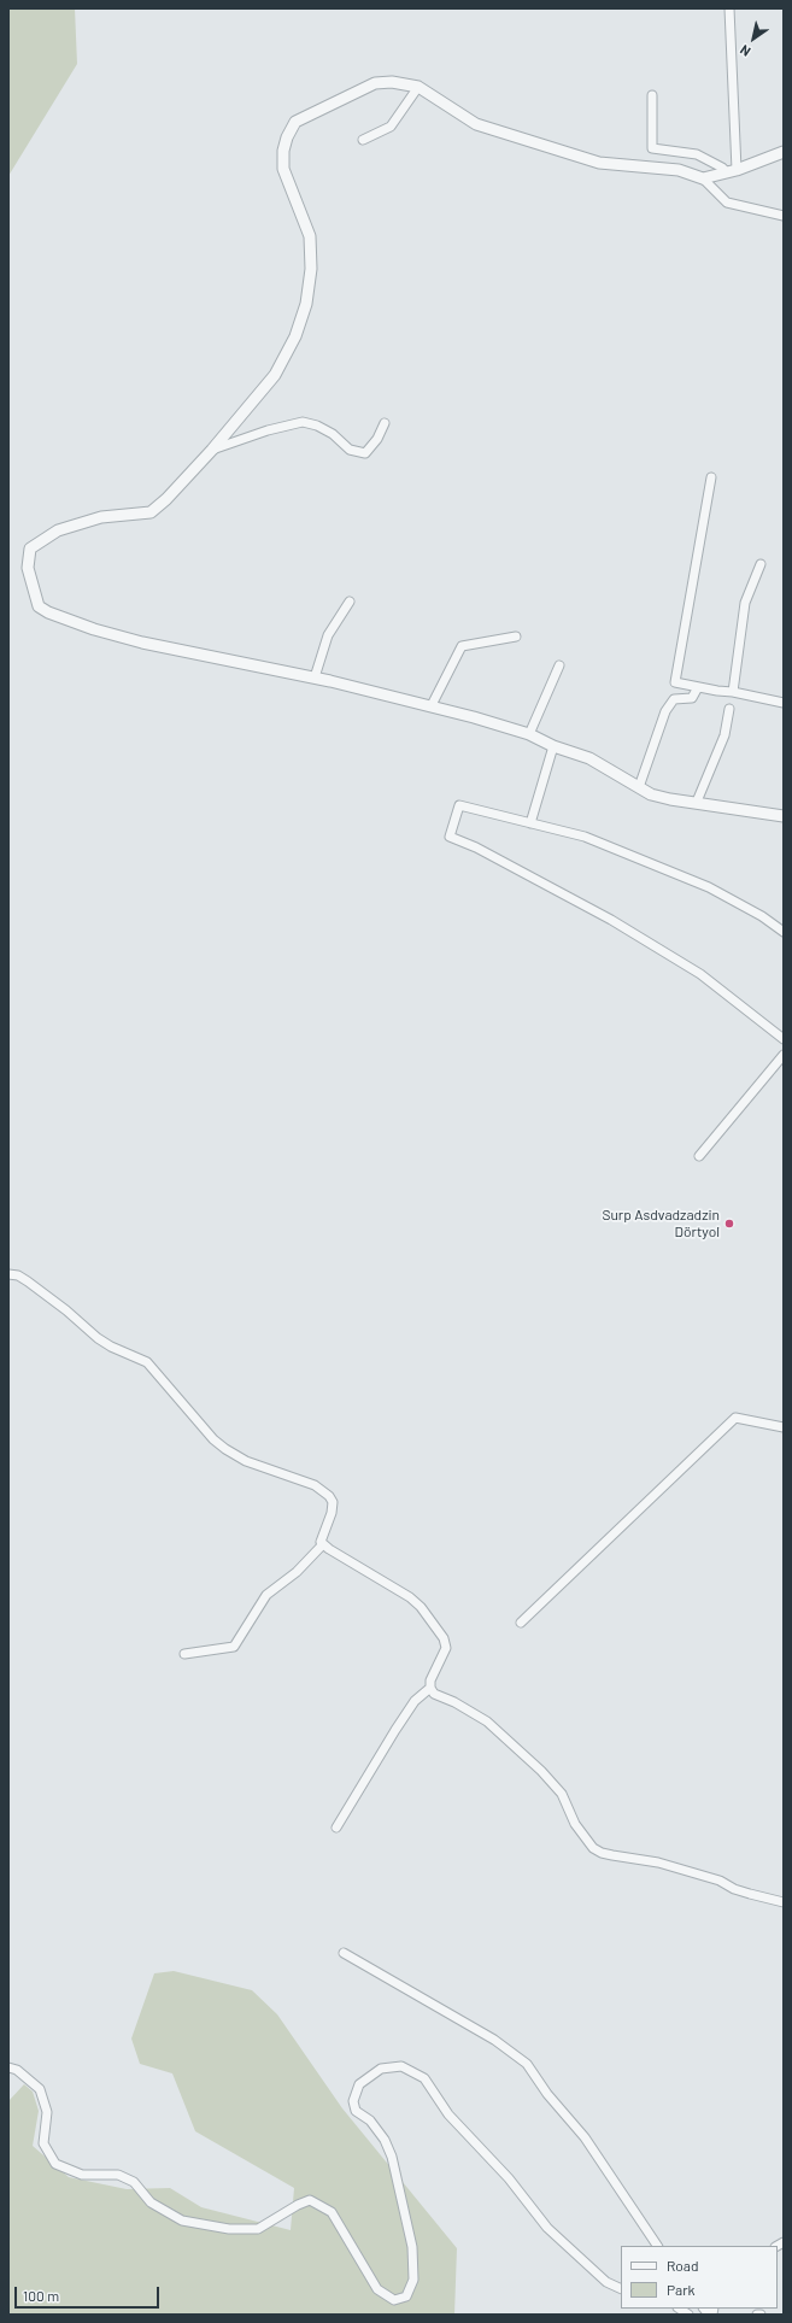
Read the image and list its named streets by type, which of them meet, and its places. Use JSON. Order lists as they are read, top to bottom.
{
  "places": ["Surp Asdvadzadzin Dörtyol"],
  "legend": ["Road", "Park"],
  "scale_bar": "100 m",
  "north": "bottom left"
}
